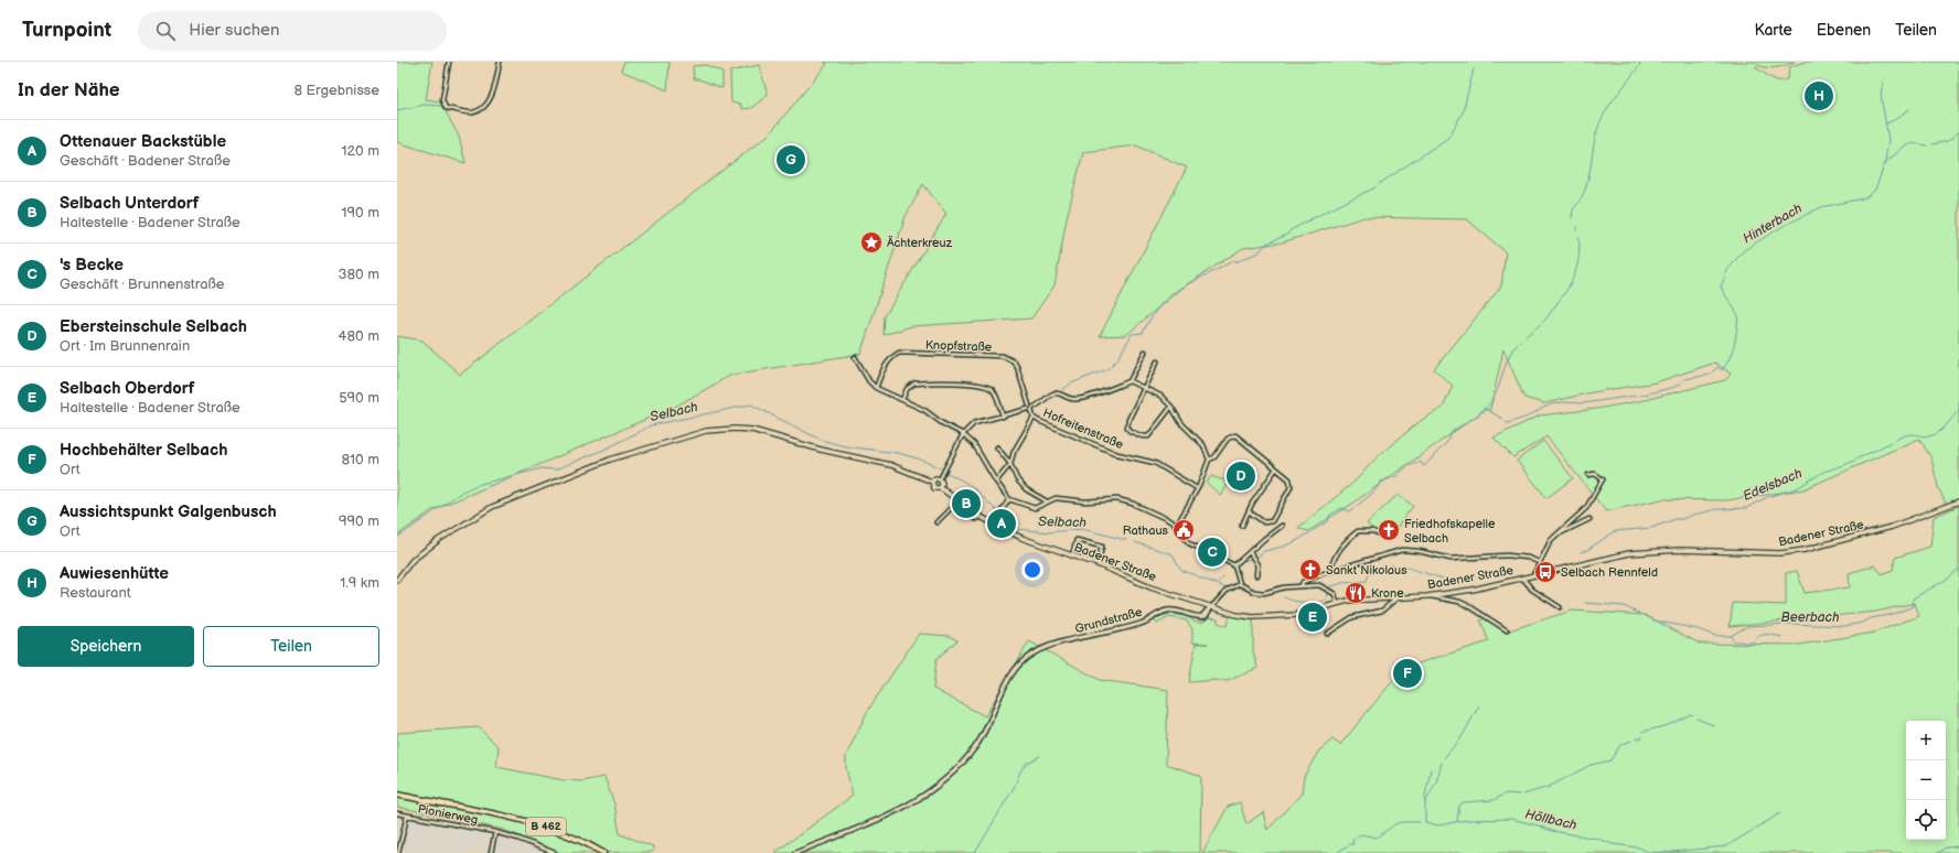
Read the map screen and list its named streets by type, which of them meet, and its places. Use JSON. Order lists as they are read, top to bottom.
{
  "streets": {
    "main road": ["Badener Straße", "B 462"],
    "street": [
      "Knopfstraße",
      "Hofreitenstraße",
      "Grundstraße",
      "Pionierweg"
    ]
  },
  "crossings": [
    ["Knopfstraße", "Hofreitenstraße"],
    ["Badener Straße", "Grundstraße"]
  ],
  "water": [
    "Hinterbach",
    "Selbach",
    "Edelsbach",
    "Beerbach",
    "Höllbach"
  ],
  "places": {
    "place": ["Ächterkreuz"],
    "public building": ["Rathaus"],
    "church": ["Friedhofskapelle Selbach", "Sankt Nikolaus"],
    "bus stop": ["Selbach Rennfeld"],
    "restaurant": ["Krone"]
  },
  "page": {
    "header": "Turnpoint",
    "search": "Hier suchen",
    "nav": ["Karte", "Ebenen", "Teilen"],
    "heading": ["In der Nähe", "8 Ergebnisse"],
    "pins": [
      "H",
      "G",
      "D",
      "B",
      "A",
      "C",
      "E",
      "F"
    ],
    "list": [
      {
        "mark": "A",
        "name": "Ottenauer Backstüble",
        "note": "Geschäft · Badener Straße",
        "value": "120 m"
      },
      {
        "mark": "B",
        "name": "Selbach Unterdorf",
        "note": "Haltestelle · Badener Straße",
        "value": "190 m"
      },
      {
        "mark": "C",
        "name": "'s Becke",
        "note": "Geschäft · Brunnenstraße",
        "value": "380 m"
      },
      {
        "mark": "D",
        "name": "Ebersteinschule Selbach",
        "note": "Ort · Im Brunnenrain",
        "value": "480 m"
      },
      {
        "mark": "E",
        "name": "Selbach Oberdorf",
        "note": "Haltestelle · Badener Straße",
        "value": "590 m"
      },
      {
        "mark": "F",
        "name": "Hochbehälter Selbach",
        "note": "Ort",
        "value": "810 m"
      },
      {
        "mark": "G",
        "name": "Aussichtspunkt Galgenbusch",
        "note": "Ort",
        "value": "990 m"
      },
      {
        "mark": "H",
        "name": "Auwiesenhütte",
        "note": "Restaurant",
        "value": "1.9 km"
      }
    ],
    "buttons": ["Speichern", "Teilen"],
    "map_buttons": ["+", "−"]
  }
}
